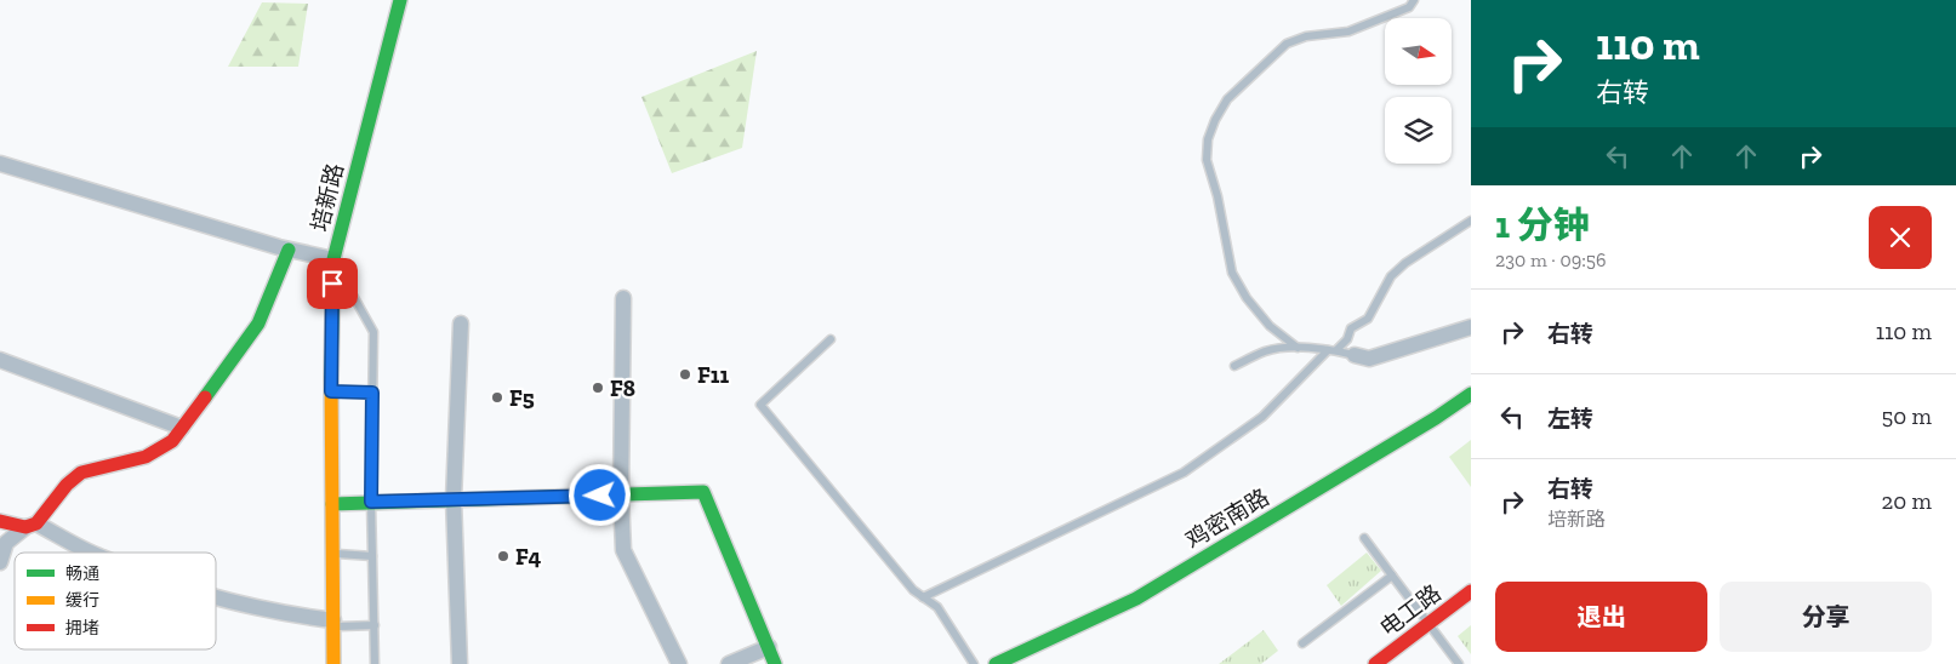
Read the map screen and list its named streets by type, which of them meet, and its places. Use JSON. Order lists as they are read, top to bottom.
{
  "streets": {
    "main road": ["培新路", "鸡密南路", "电工路"]
  },
  "places": [
    "F11",
    "F8",
    "F5",
    "F4"
  ],
  "legend": ["畅通", "缓行", "拥堵"],
  "north": "right",
  "page": {
    "turn": ["110 m", "右转"],
    "heading": ["1 分钟", "230 m · 09:56"],
    "list": [
      {
        "name": "右转",
        "value": "110 m"
      },
      {
        "name": "左转",
        "value": "50 m"
      },
      {
        "name": "右转",
        "note": "培新路",
        "value": "20 m"
      }
    ],
    "buttons": ["退出", "分享"]
  }
}
